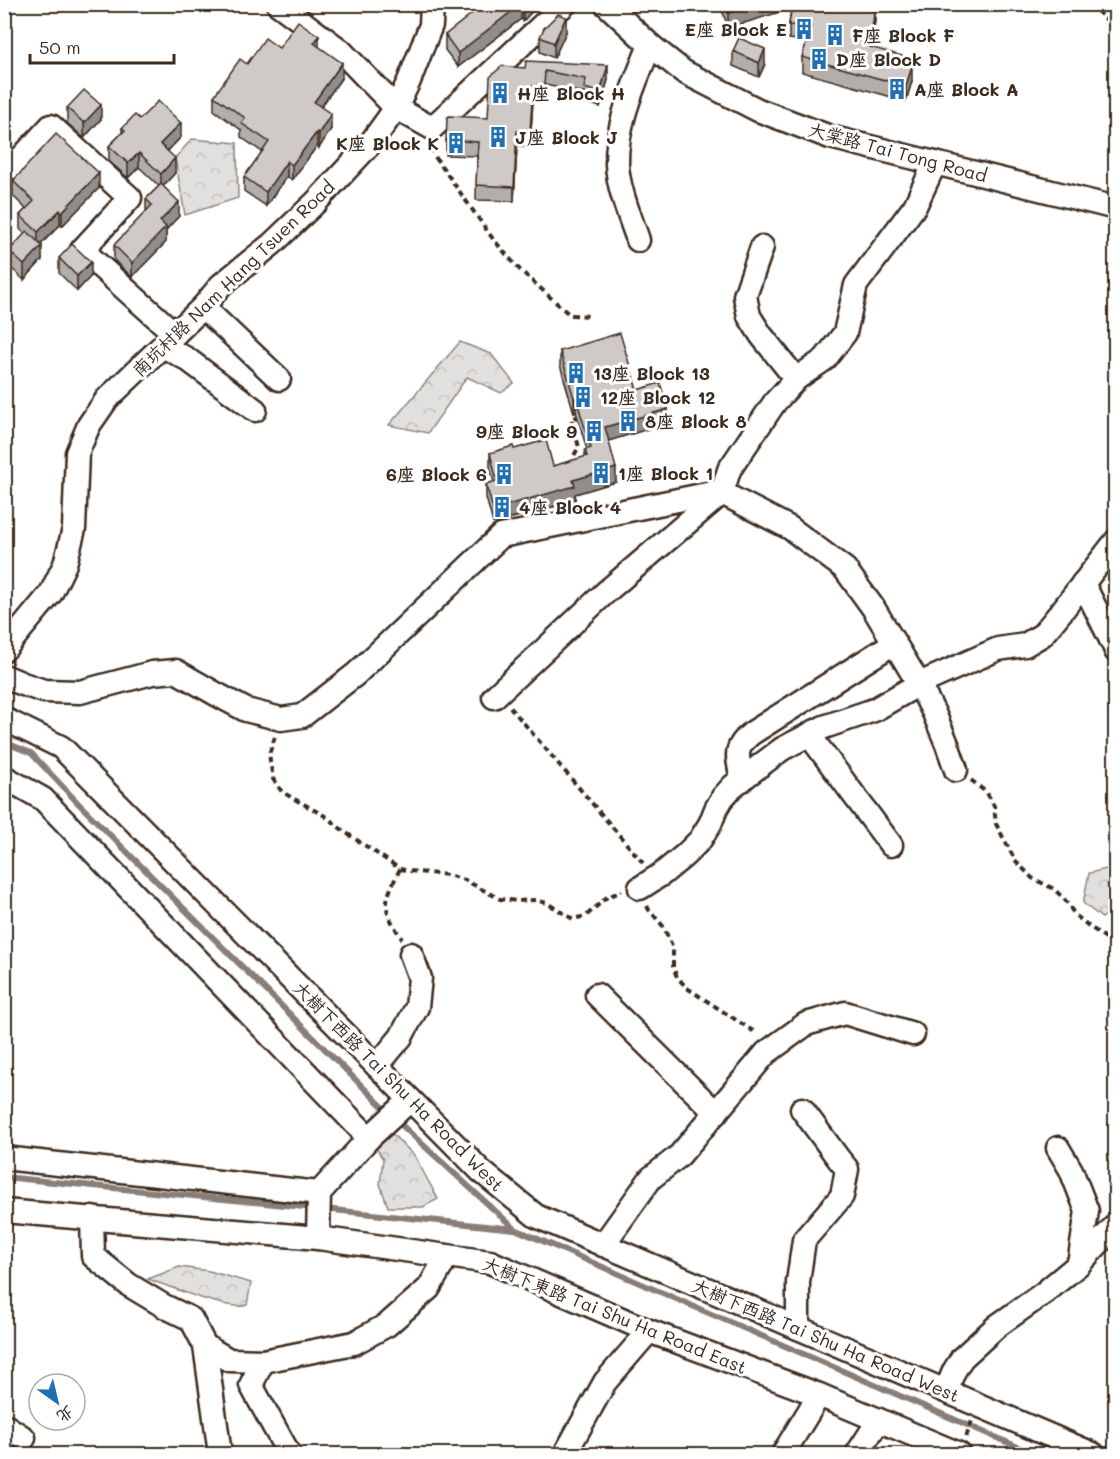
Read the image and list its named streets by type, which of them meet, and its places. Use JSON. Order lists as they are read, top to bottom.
{
  "streets": {
    "street": [
      "大棠路 Tai Tong Road",
      "南坑村路 Nam Hang Tsuen Road",
      "大樹下西路 Tai Shu Ha Road West",
      "大樹下東路 Tai Shu Ha Road East"
    ]
  },
  "places": {
    "building": [
      "E座 Block E",
      "F座 Block F",
      "D座 Block D",
      "A座 Block A",
      "H座 Block H",
      "J座 Block J",
      "K座 Block K",
      "13座 Block 13",
      "12座 Block 12",
      "8座 Block 8",
      "9座 Block 9",
      "1座 Block 1",
      "6座 Block 6",
      "4座 Block 4"
    ]
  },
  "scale_bar": "50 m",
  "north": "bottom right"
}
